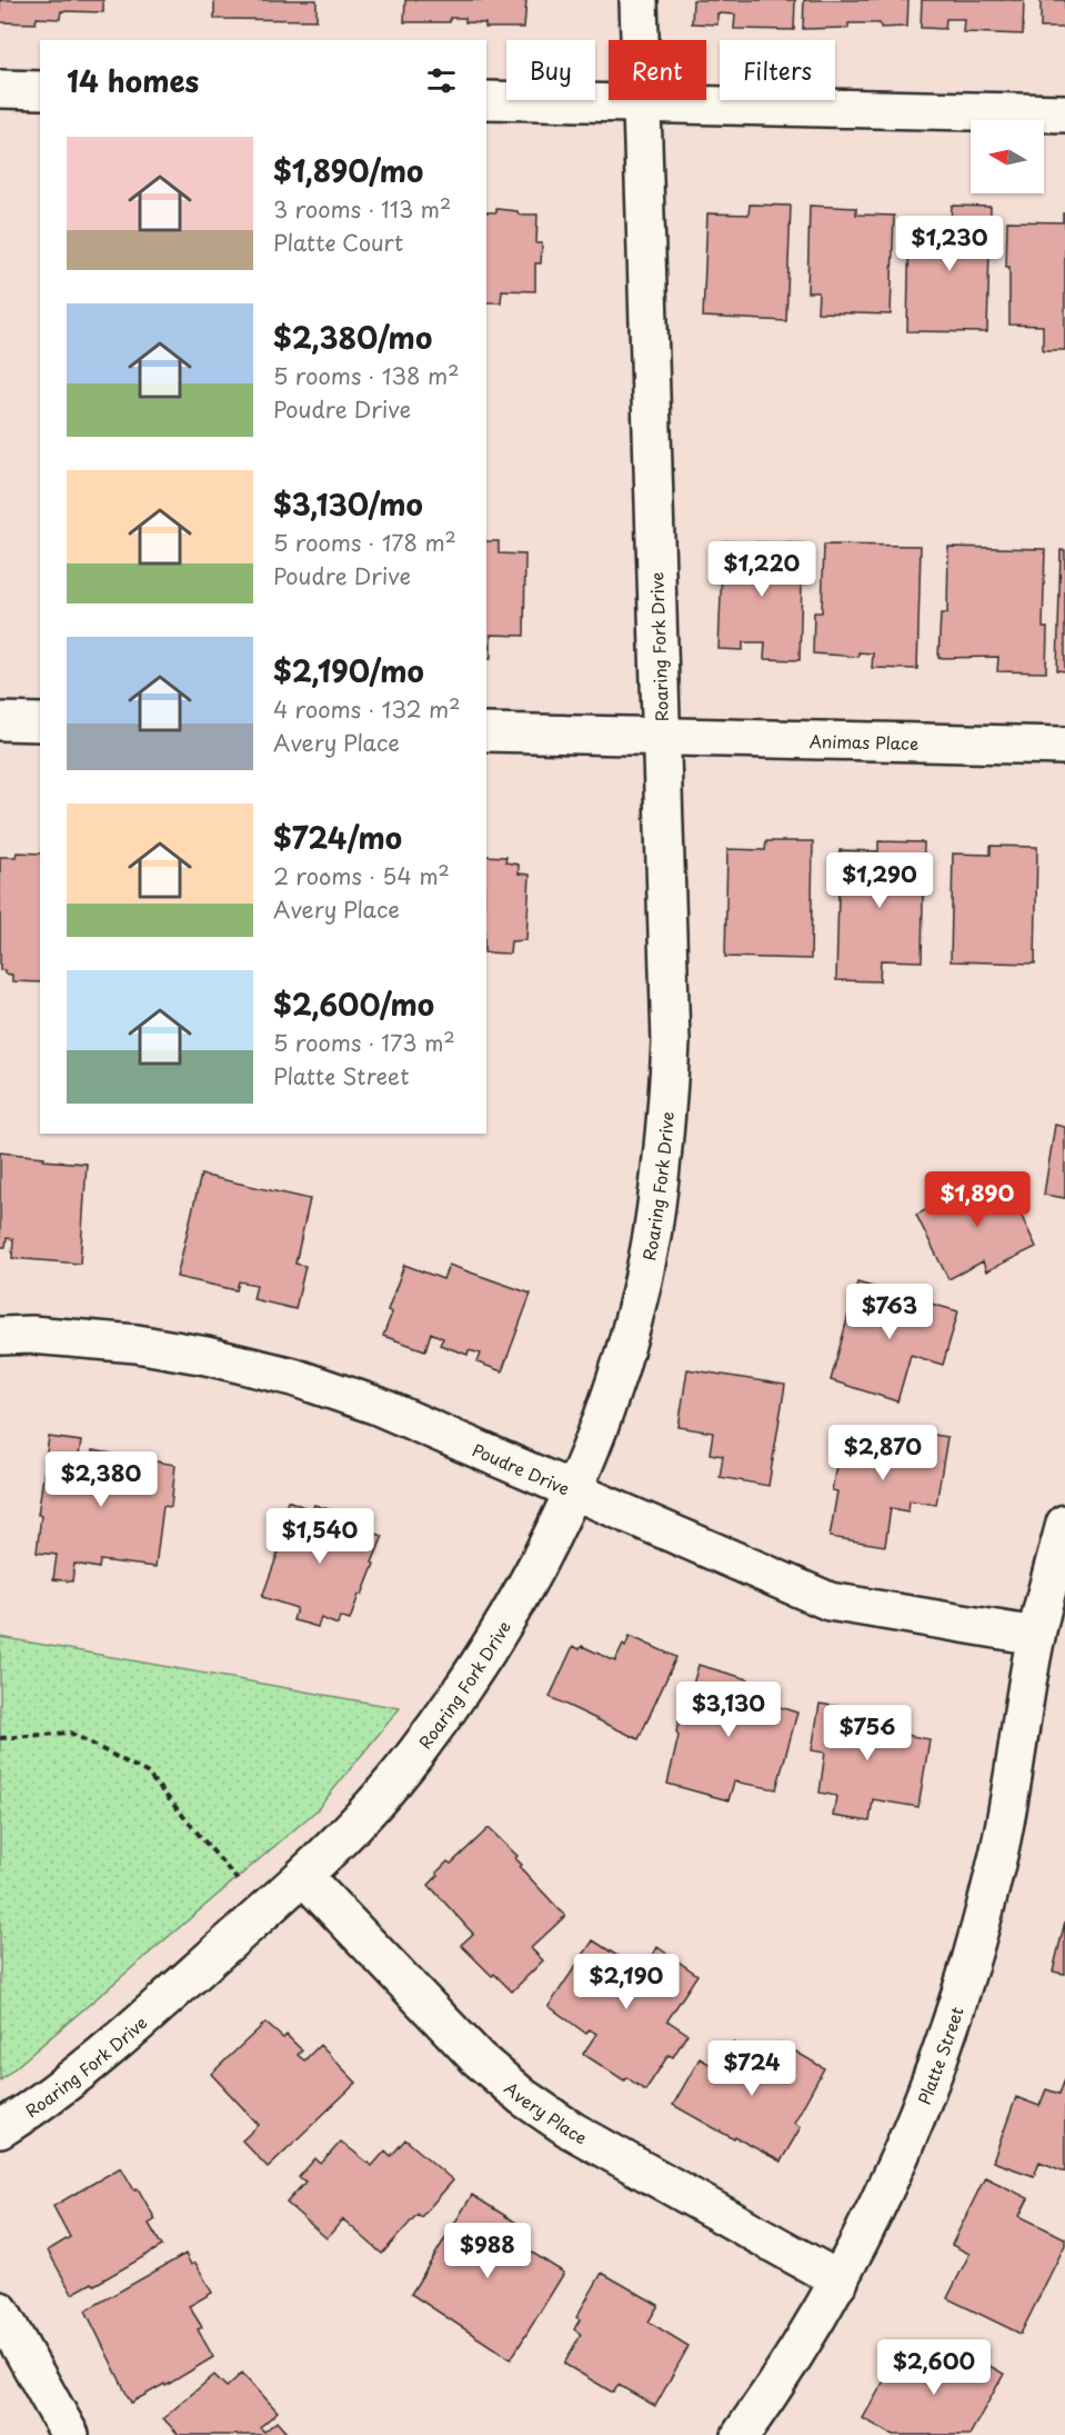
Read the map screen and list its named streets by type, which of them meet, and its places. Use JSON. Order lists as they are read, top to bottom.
{
  "streets": {
    "street": [
      "Roaring Fork Drive",
      "Animas Place",
      "Poudre Drive",
      "Platte Street",
      "Avery Place"
    ]
  },
  "crossings": [
    ["Roaring Fork Drive", "Animas Place"],
    ["Roaring Fork Drive", "Poudre Drive"],
    ["Roaring Fork Drive", "Avery Place"],
    ["Poudre Drive", "Platte Street"],
    ["Platte Street", "Avery Place"]
  ],
  "north": "left",
  "page": {
    "chip": ["Buy", "Rent", "Filters"],
    "heading": "14 homes",
    "list": [
      {
        "name": "$1,890/mo",
        "note": "3 rooms · 113 m² · Platte Court"
      },
      {
        "name": "$2,380/mo",
        "note": "5 rooms · 138 m² · Poudre Drive"
      },
      {
        "name": "$3,130/mo",
        "note": "5 rooms · 178 m² · Poudre Drive"
      },
      {
        "name": "$2,190/mo",
        "note": "4 rooms · 132 m² · Avery Place"
      },
      {
        "name": "$724/mo",
        "note": "2 rooms · 54 m² · Avery Place"
      },
      {
        "name": "$2,600/mo",
        "note": "5 rooms · 173 m² · Platte Street"
      }
    ],
    "price": [
      "$1,230",
      "$1,220",
      "$1,290",
      "$1,890",
      "$763",
      "$2,870",
      "$2,380",
      "$1,540",
      "$3,130",
      "$756",
      "$2,190",
      "$724",
      "$988",
      "$2,600"
    ]
  }
}
